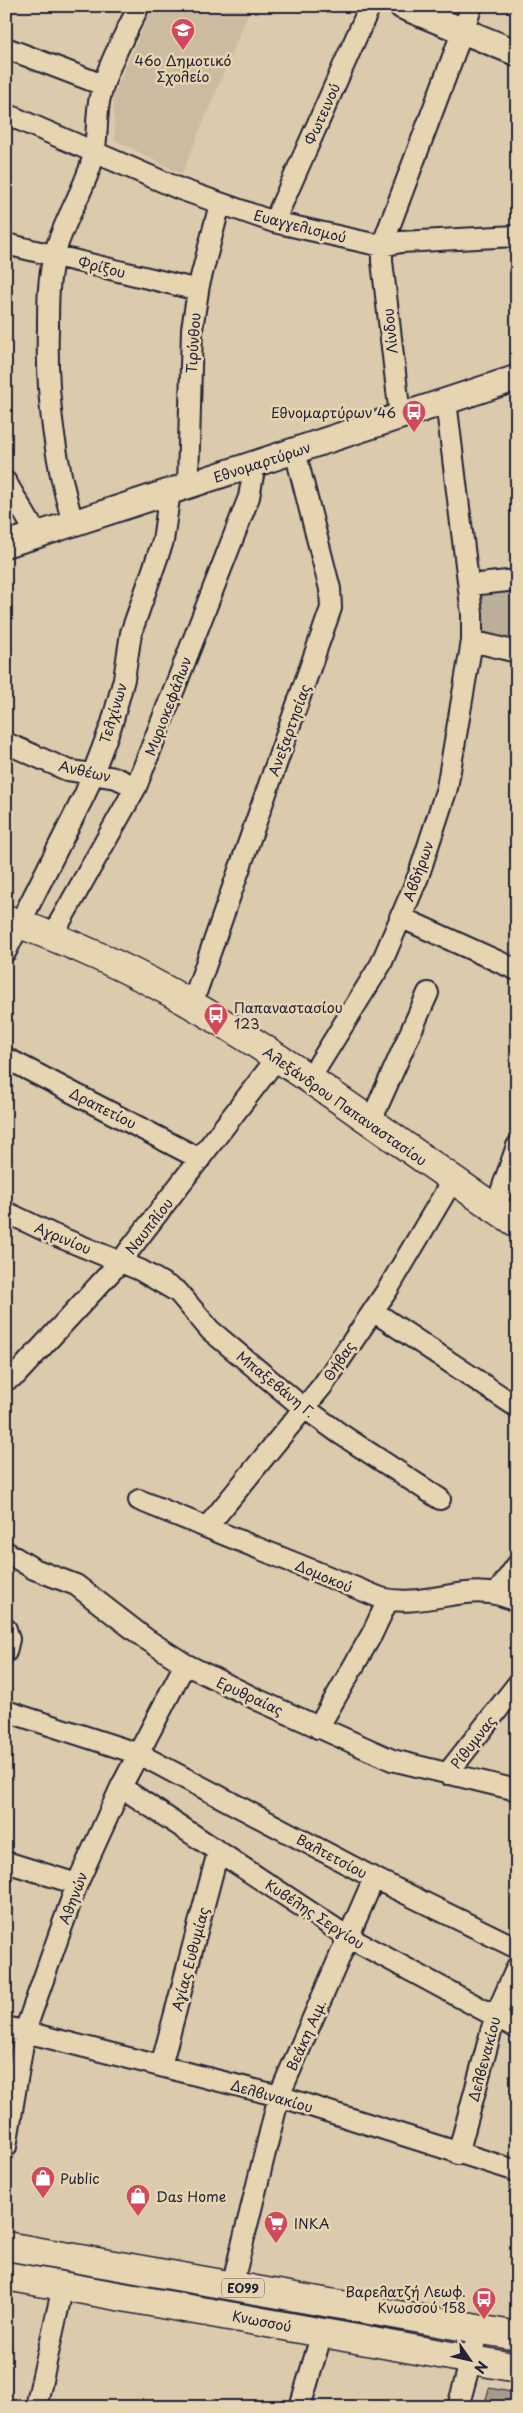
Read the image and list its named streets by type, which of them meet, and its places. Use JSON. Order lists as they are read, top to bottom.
{
  "streets": {
    "main road": ["Αλεξάνδρου Παπαναστασίου", "ΕΟ99", "Κνωσσού"],
    "street": [
      "Φωτεινού",
      "Ευαγγελισμού",
      "Φρίξου",
      "Λίνδου",
      "Τιρύνθου",
      "Εθνομαρτύρων",
      "Μυριοκεφάλων",
      "Τελχίνων",
      "Ανεξαρτησίας",
      "Ανθέων",
      "Αβδήρων",
      "Δραπετίου",
      "Ναυπλίου",
      "Αγρινίου",
      "Θήβας",
      "Μπαξεβάνη Γ.",
      "Δομοκού",
      "Ερυθραίας",
      "Ρίθυμνας",
      "Βαλτετσίου",
      "Αθηνών",
      "Κυβέλης Σεργίου",
      "Αγίας Ευθυμίας",
      "Βεάκη Αιμ.",
      "Δελβενακίου",
      "Δελβινακίου"
    ]
  },
  "crossings": [
    ["Φωτεινού", "Ευαγγελισμού"],
    ["Ευαγγελισμού", "Λίνδου"],
    ["Ευαγγελισμού", "Τιρύνθου"],
    ["Φρίξου", "Τιρύνθου"],
    ["Λίνδου", "Εθνομαρτύρων"],
    ["Τιρύνθου", "Εθνομαρτύρων"],
    ["Τιρύνθου", "Τελχίνων"],
    ["Εθνομαρτύρων", "Μυριοκεφάλων"],
    ["Εθνομαρτύρων", "Τελχίνων"],
    ["Εθνομαρτύρων", "Ανεξαρτησίας"],
    ["Μυριοκεφάλων", "Ανθέων"],
    ["Μυριοκεφάλων", "Αλεξάνδρου Παπαναστασίου"],
    ["Τελχίνων", "Ανθέων"],
    ["Τελχίνων", "Αλεξάνδρου Παπαναστασίου"],
    ["Ανεξαρτησίας", "Αλεξάνδρου Παπαναστασίου"],
    ["Αβδήρων", "Αλεξάνδρου Παπαναστασίου"],
    ["Αλεξάνδρου Παπαναστασίου", "Ναυπλίου"],
    ["Αλεξάνδρου Παπαναστασίου", "Θήβας"],
    ["Δραπετίου", "Ναυπλίου"],
    ["Ναυπλίου", "Αγρινίου"],
    ["Ναυπλίου", "Μπαξεβάνη Γ."],
    ["Αγρινίου", "Μπαξεβάνη Γ."],
    ["Θήβας", "Μπαξεβάνη Γ."],
    ["Θήβας", "Δομοκού"],
    ["Ερυθραίας", "Ρίθυμνας"],
    ["Ερυθραίας", "Αθηνών"],
    ["Βαλτετσίου", "Αθηνών"],
    ["Βαλτετσίου", "Βεάκη Αιμ."],
    ["Αθηνών", "Κυβέλης Σεργίου"],
    ["Αθηνών", "Δελβινακίου"],
    ["Κυβέλης Σεργίου", "Αγίας Ευθυμίας"],
    ["Κυβέλης Σεργίου", "Βεάκη Αιμ."],
    ["Κυβέλης Σεργίου", "Δελβενακίου"],
    ["Αγίας Ευθυμίας", "Δελβινακίου"],
    ["Βεάκη Αιμ.", "Δελβινακίου"],
    ["Βεάκη Αιμ.", "Κνωσσού"],
    ["Δελβενακίου", "Δελβινακίου"]
  ],
  "places": {
    "school or university": ["46ο Δημοτικό Σχολείο"],
    "bus stop": ["Εθνομαρτύρων 46", "Παπαναστασίου 123", "Βαρελατζή Λεωφ. Κνωσσού 158"],
    "shop": ["Public", "Das Home"],
    "supermarket": ["ΙΝΚΑ"]
  },
  "north": "bottom right"
}
